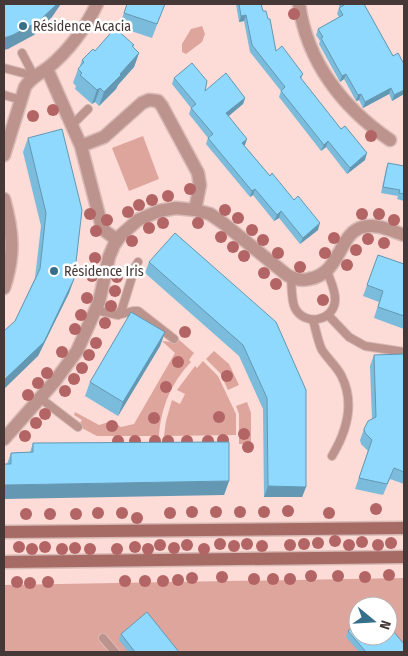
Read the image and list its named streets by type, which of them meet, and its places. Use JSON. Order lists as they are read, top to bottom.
{
  "places": ["Résidence Acacia", "Résidence Iris"],
  "north": "right"
}
